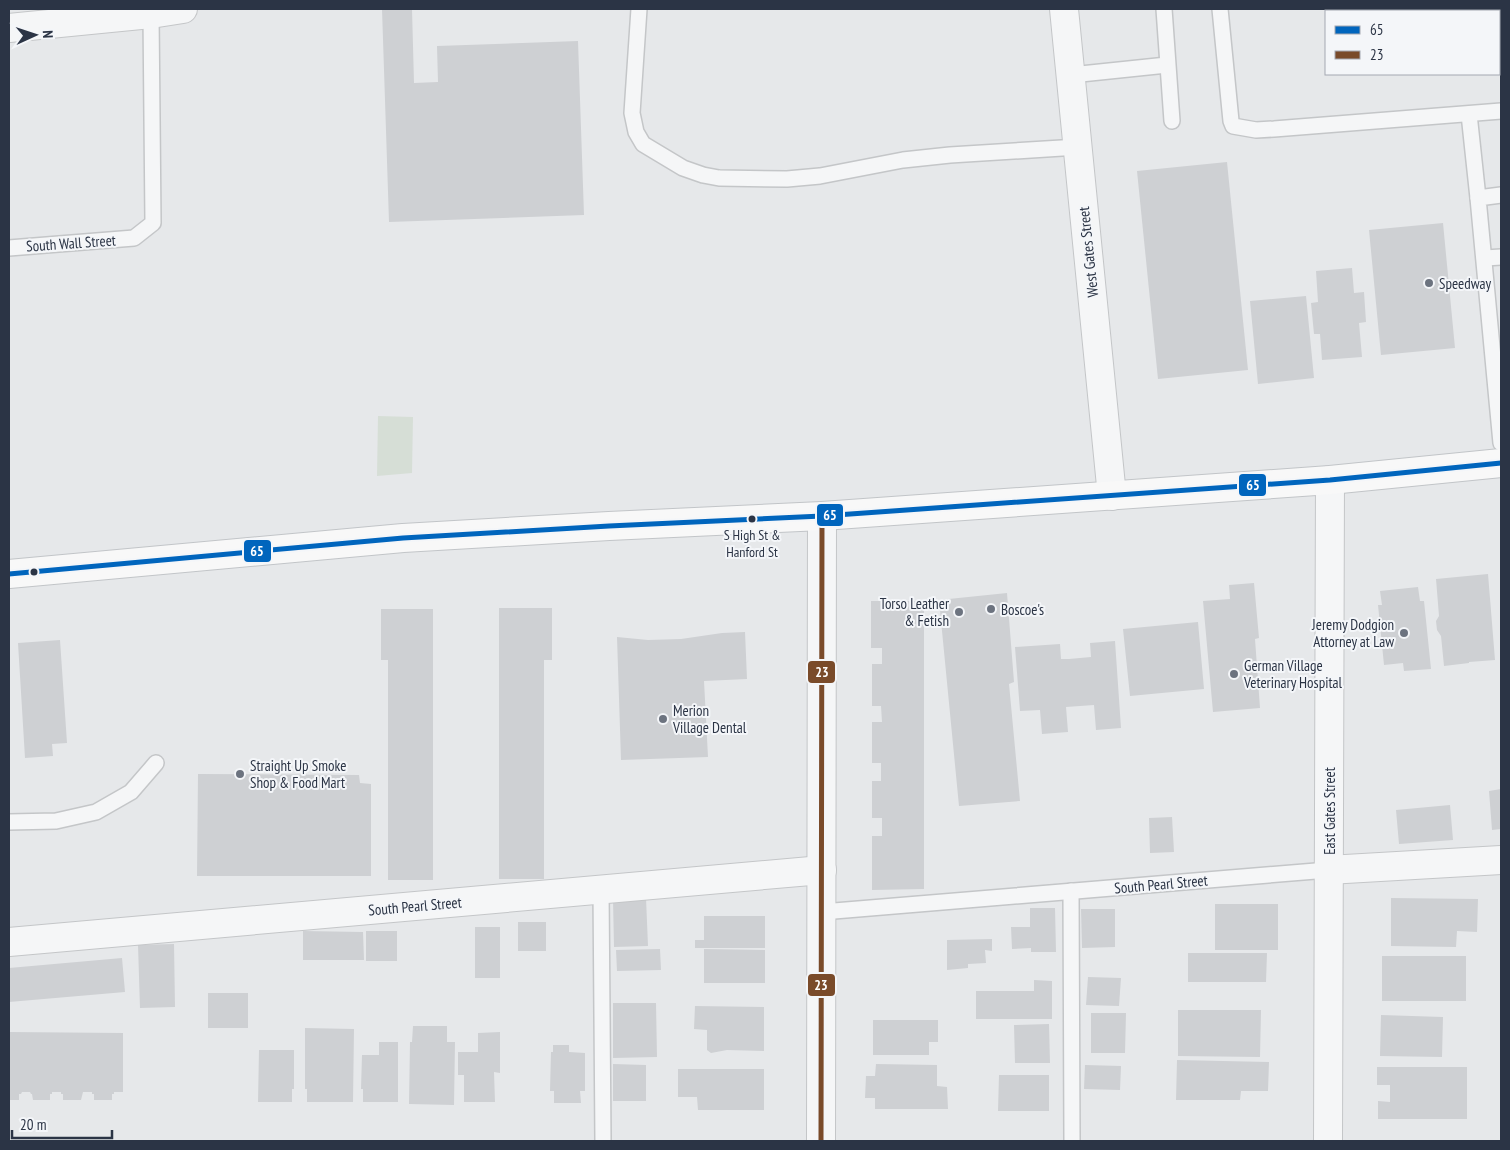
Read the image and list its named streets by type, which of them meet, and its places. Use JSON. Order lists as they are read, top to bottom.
{
  "streets": {
    "street": ["West Gates Street", "East Gates Street", "South Pearl Street"],
    "lane": ["South Wall Street"]
  },
  "crossings": [
    ["East Gates Street", "South Pearl Street"]
  ],
  "places": [
    "Speedway",
    "S High St & Hanford St",
    "Boscoe's",
    "Torso Leather & Fetish",
    "Jeremy Dodgion Attorney at Law",
    "German Village Veterinary Hospital",
    "Merion Village Dental",
    "Straight Up Smoke Shop & Food Mart"
  ],
  "lines": ["transit line 65", "transit line 23"],
  "legend": ["65", "23"],
  "scale_bar": "20 m",
  "north": "right"
}
